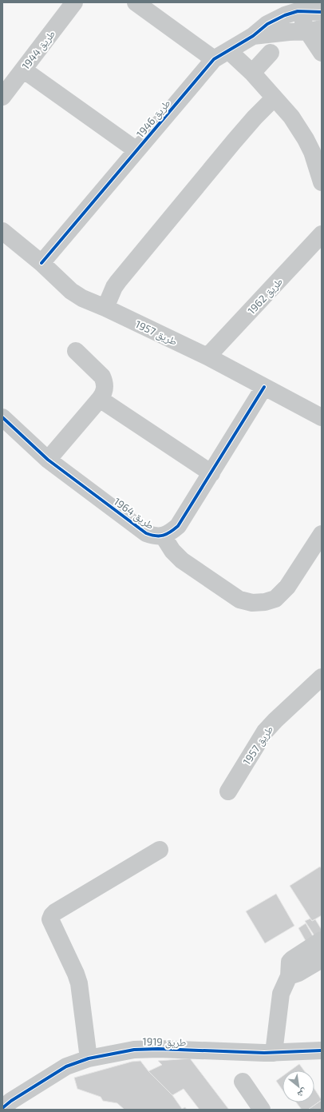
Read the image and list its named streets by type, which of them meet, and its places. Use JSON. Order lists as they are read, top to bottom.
{
  "streets": {
    "street": [
      "طريق 1944",
      "طريق 1946",
      "طريق 1962",
      "طريق 1957",
      "طريق 1964",
      "طريق 1919"
    ]
  },
  "crossings": [
    ["طريق 1944", "طريق 1946"],
    ["طريق 1946", "طريق 1957"],
    ["طريق 1962", "طريق 1957"],
    ["طريق 1957", "طريق 1964"]
  ],
  "north": "bottom right"
}
